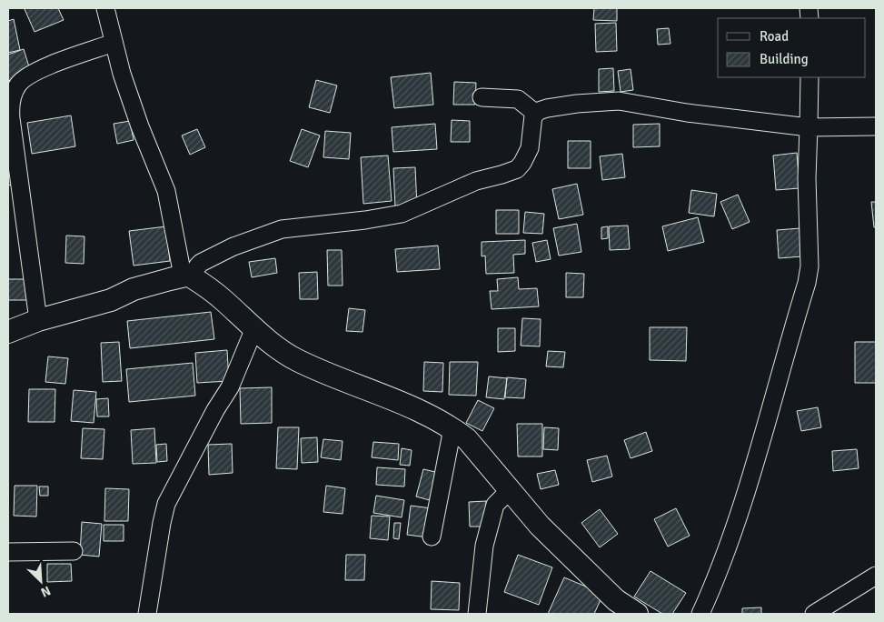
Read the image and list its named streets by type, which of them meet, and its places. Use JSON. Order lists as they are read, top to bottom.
{
  "legend": ["Road", "Building"],
  "north": "bottom right"
}
